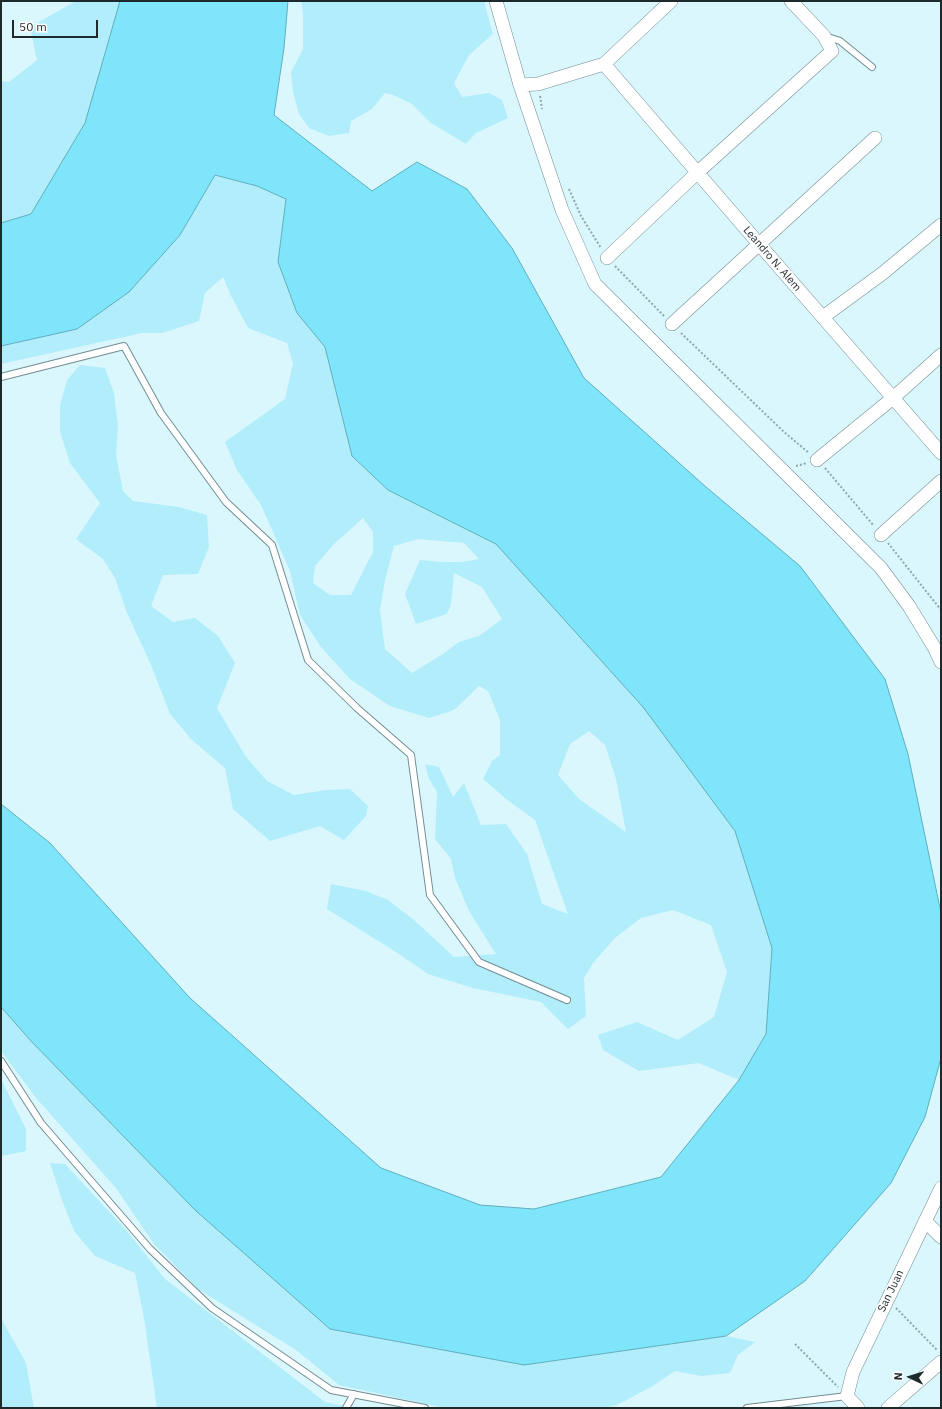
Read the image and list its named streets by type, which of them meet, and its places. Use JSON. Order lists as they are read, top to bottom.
{
  "streets": {
    "street": ["Leandro N. Alem", "San Juan"]
  },
  "scale_bar": "50 m",
  "north": "left"
}
